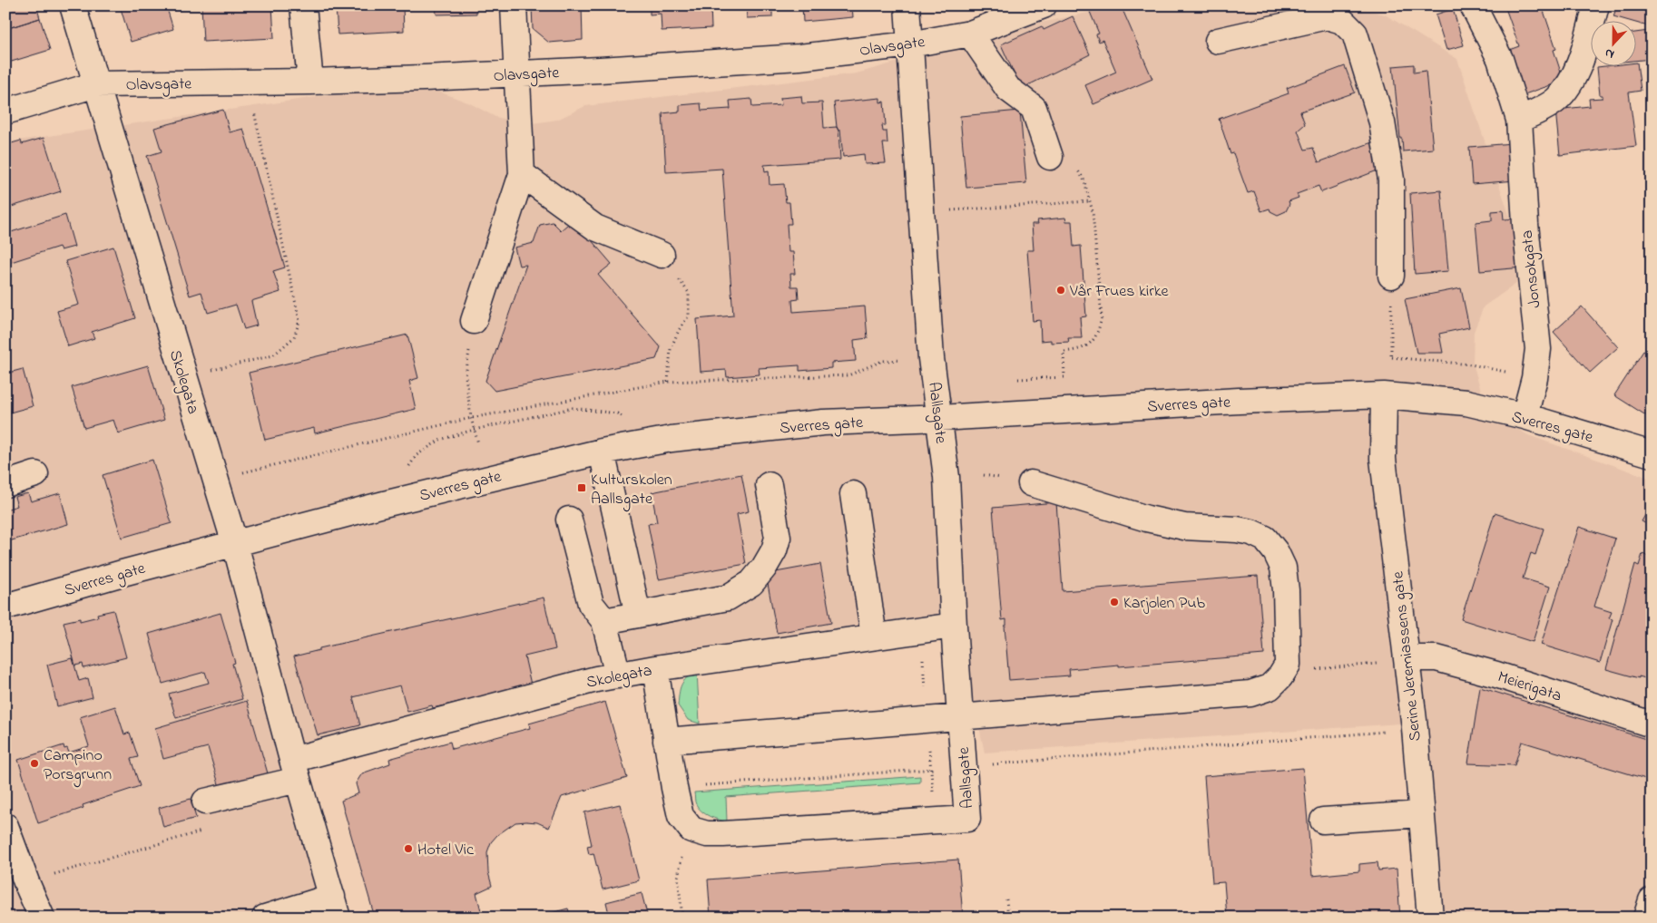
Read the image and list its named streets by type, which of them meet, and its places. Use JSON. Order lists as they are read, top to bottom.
{
  "streets": {
    "street": [
      "Olavsgate",
      "Jonsokgata",
      "Skolegata",
      "Sverres gate",
      "Aallsgate",
      "Serine Jeremiassens gate",
      "Meierigata"
    ]
  },
  "crossings": [
    ["Olavsgate", "Skolegata"],
    ["Olavsgate", "Aallsgate"],
    ["Jonsokgata", "Sverres gate"],
    ["Skolegata", "Sverres gate"],
    ["Skolegata", "Aallsgate"],
    ["Sverres gate", "Aallsgate"],
    ["Sverres gate", "Serine Jeremiassens gate"],
    ["Serine Jeremiassens gate", "Meierigata"]
  ],
  "places": {
    "other": [
      "Vår Frues kirke",
      "Karjolen Pub",
      "Campino Porsgrunn",
      "Hotel Vic"
    ],
    "transit": ["Kulturskolen Aallsgate"]
  },
  "north": "bottom"
}
